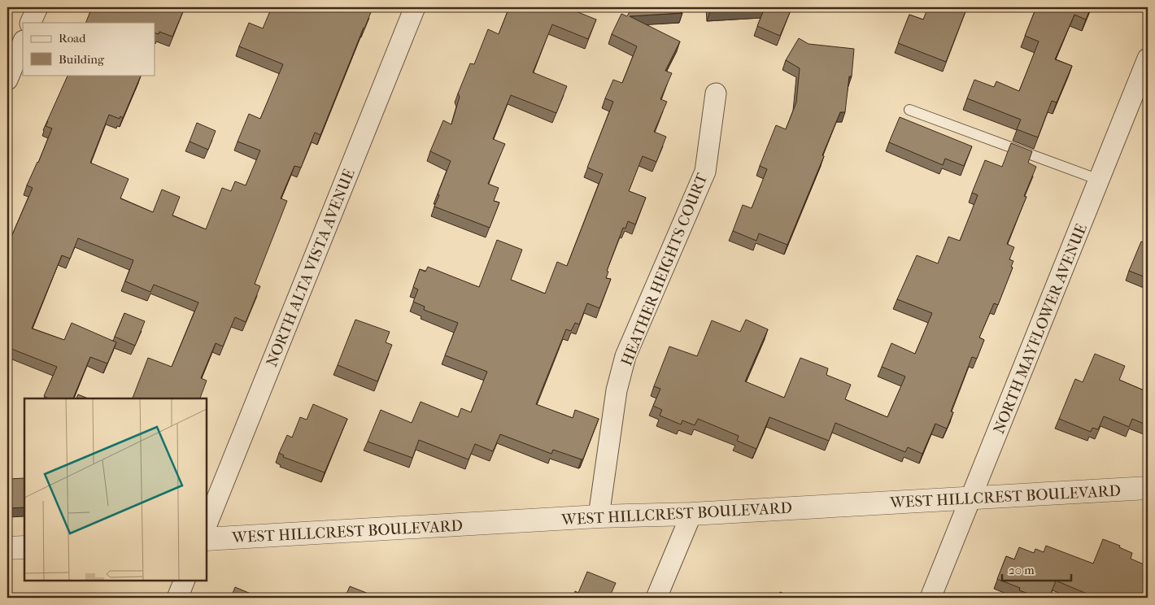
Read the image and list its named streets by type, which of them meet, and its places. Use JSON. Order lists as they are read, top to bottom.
{
  "streets": {
    "street": [
      "NORTH ALTA VISTA AVENUE",
      "HEATHER HEIGHTS COURT",
      "NORTH MAYFLOWER AVENUE",
      "WEST HILLCREST BOULEVARD"
    ]
  },
  "crossings": [
    ["HEATHER HEIGHTS COURT", "WEST HILLCREST BOULEVARD"],
    ["NORTH MAYFLOWER AVENUE", "WEST HILLCREST BOULEVARD"]
  ],
  "legend": ["Road", "Building"],
  "scale_bar": "20 m"
}
